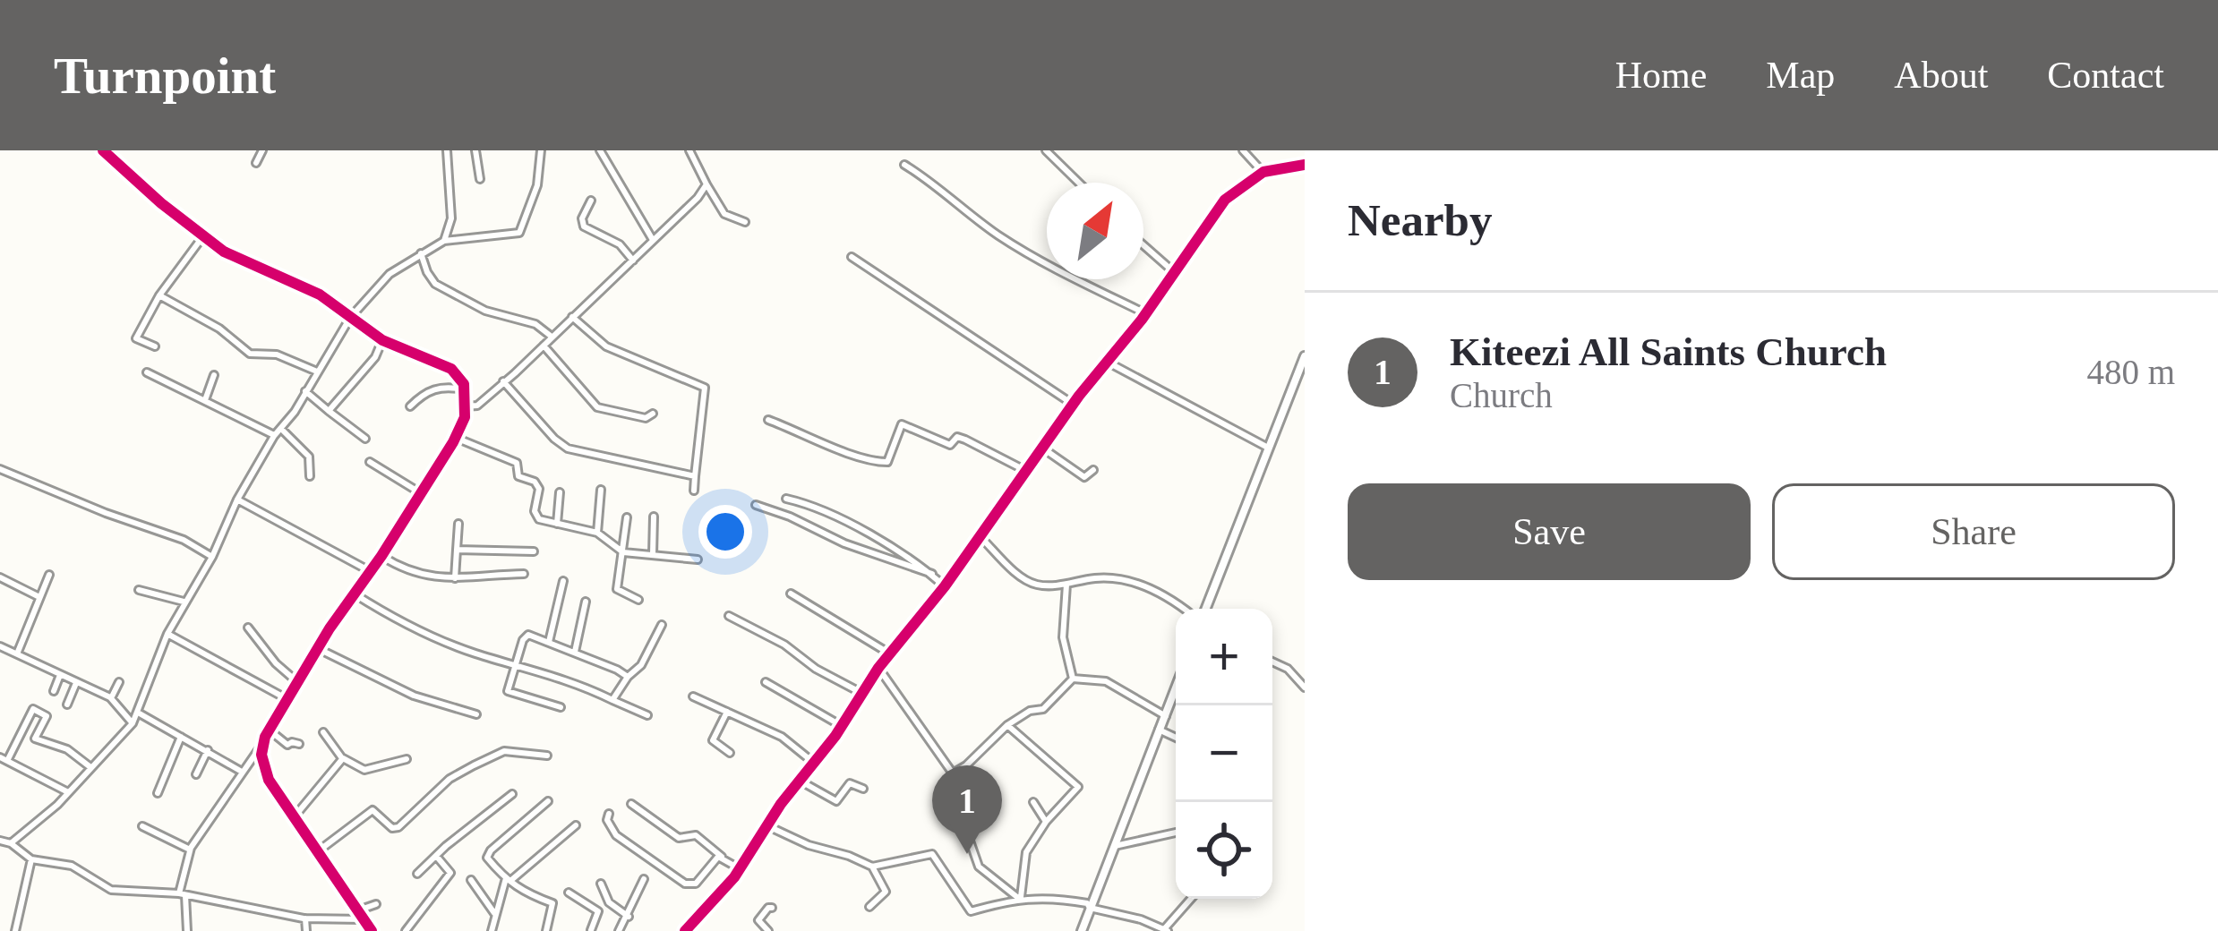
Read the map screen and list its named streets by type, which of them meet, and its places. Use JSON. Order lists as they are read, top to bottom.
{
  "north": "top right",
  "page": {
    "header": "Turnpoint",
    "nav": [
      "Home",
      "Map",
      "About",
      "Contact"
    ],
    "heading": "Nearby",
    "list": [
      {
        "mark": "1",
        "name": "Kiteezi All Saints Church",
        "note": "Church",
        "value": "480 m"
      }
    ],
    "buttons": ["Save", "Share"],
    "map_buttons": ["+", "−"],
    "pins": "1"
  }
}
